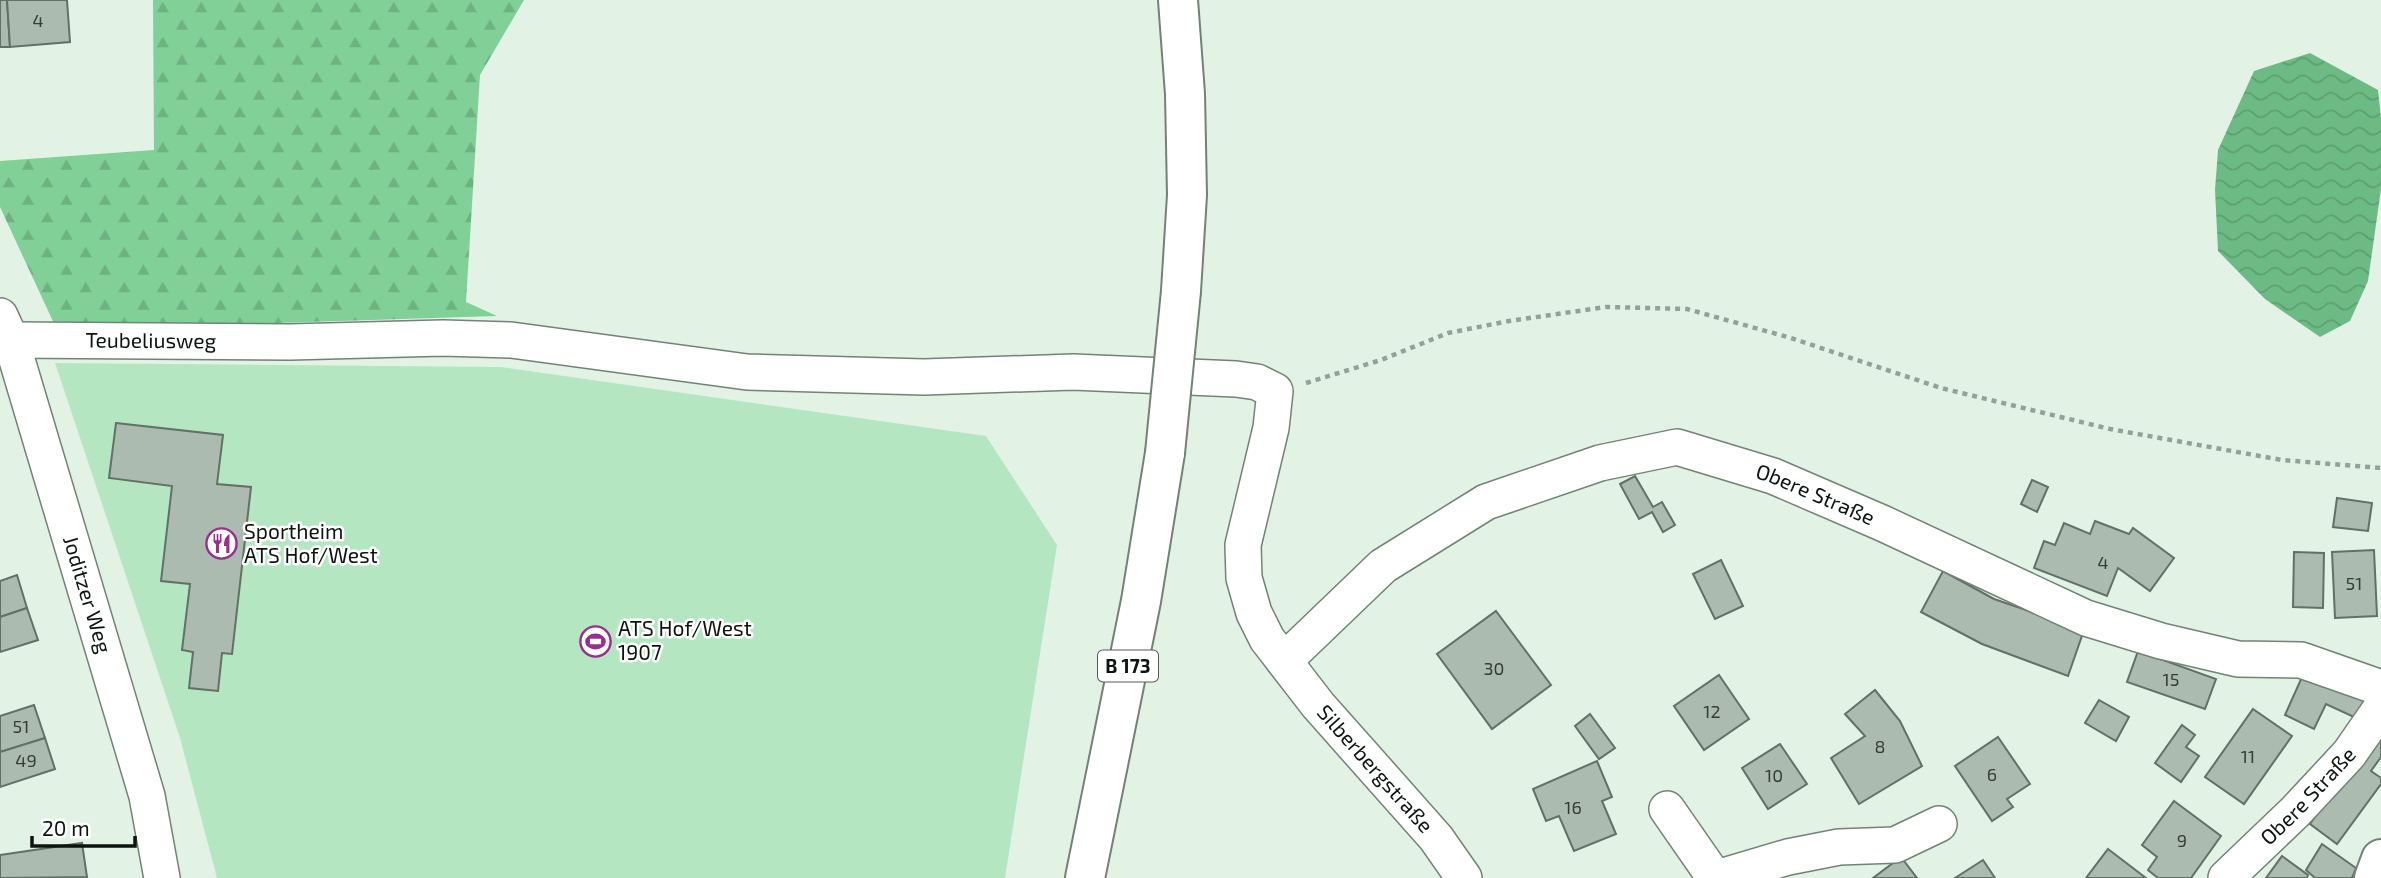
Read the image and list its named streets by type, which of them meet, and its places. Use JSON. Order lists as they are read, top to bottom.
{
  "streets": {
    "main road": ["B 173"],
    "street": [
      "Teubeliusweg",
      "Obere Straße",
      "Joditzer Weg",
      "Silberbergstraße"
    ]
  },
  "crossings": [
    ["Teubeliusweg", "Joditzer Weg"],
    ["Teubeliusweg", "Silberbergstraße"],
    ["Obere Straße", "Silberbergstraße"]
  ],
  "places": {
    "restaurant": ["Sportheim ATS Hof/West"],
    "sports": ["ATS Hof/West 1907"]
  },
  "house_numbers": [
    "4",
    "4",
    "51",
    "30",
    "15",
    "12",
    "51",
    "8",
    "11",
    "49",
    "6",
    "10",
    "16",
    "9"
  ],
  "scale_bar": "20 m"
}
